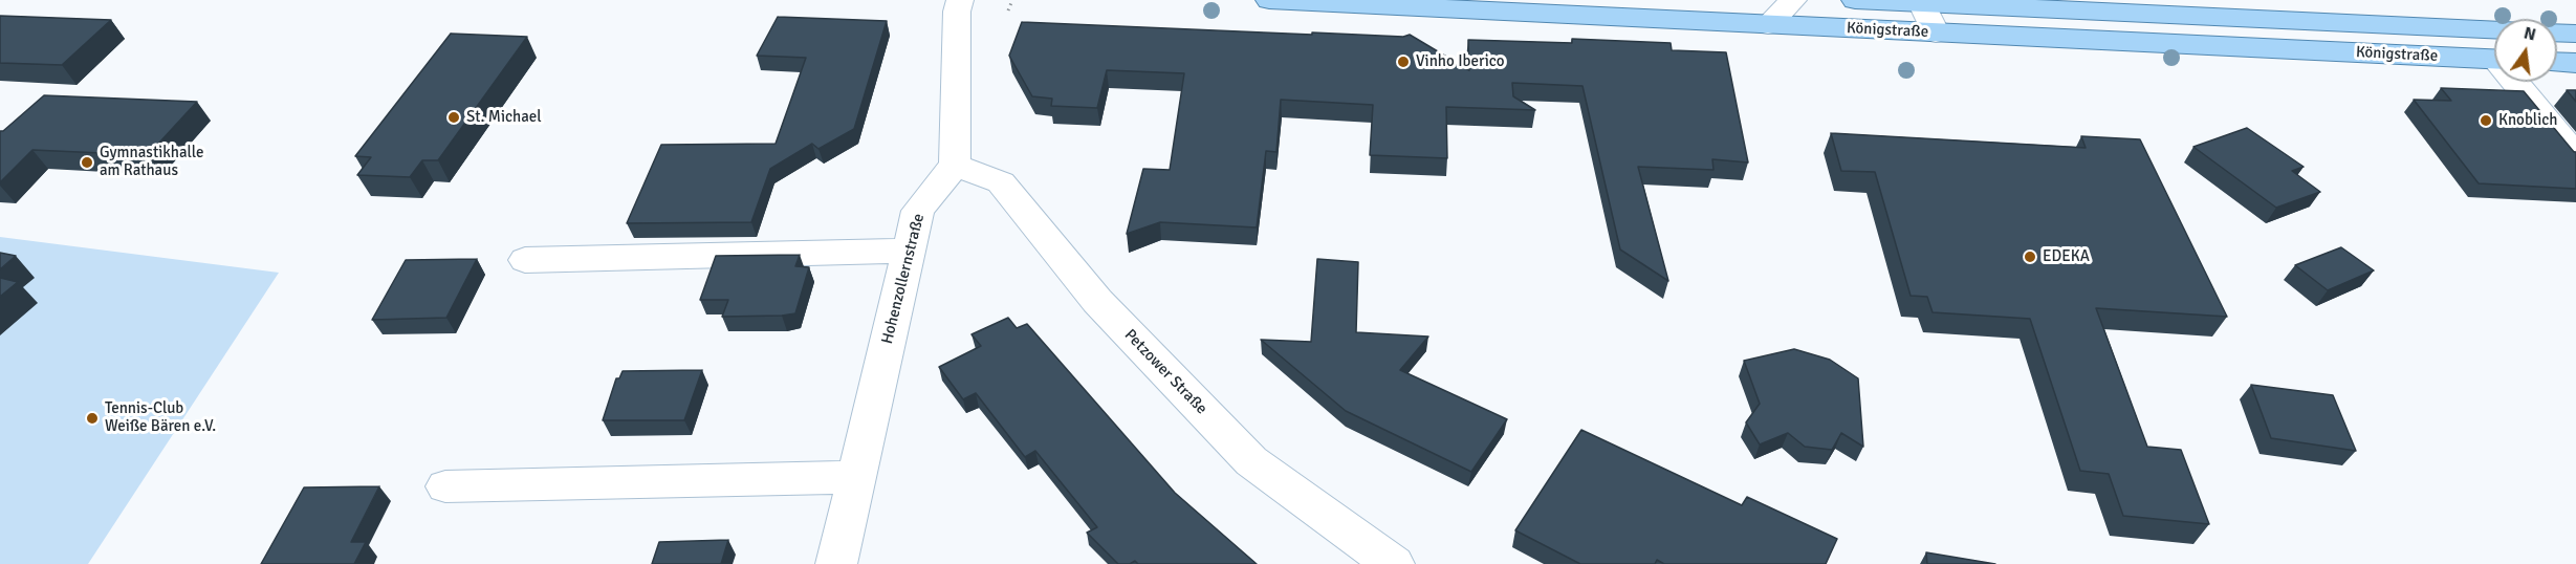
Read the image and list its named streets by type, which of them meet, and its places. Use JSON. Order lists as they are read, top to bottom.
{
  "streets": {
    "main road": ["Königstraße"],
    "street": ["Hohenzollernstraße", "Petzower Straße"]
  },
  "crossings": [
    ["Hohenzollernstraße", "Petzower Straße"]
  ],
  "places": [
    "Vinho Iberico",
    "St. Michael",
    "Knoblich",
    "Gymnastikhalle am Rathaus",
    "EDEKA",
    "Tennis-Club Weiße Bären e.V."
  ],
  "north": "top"
}
